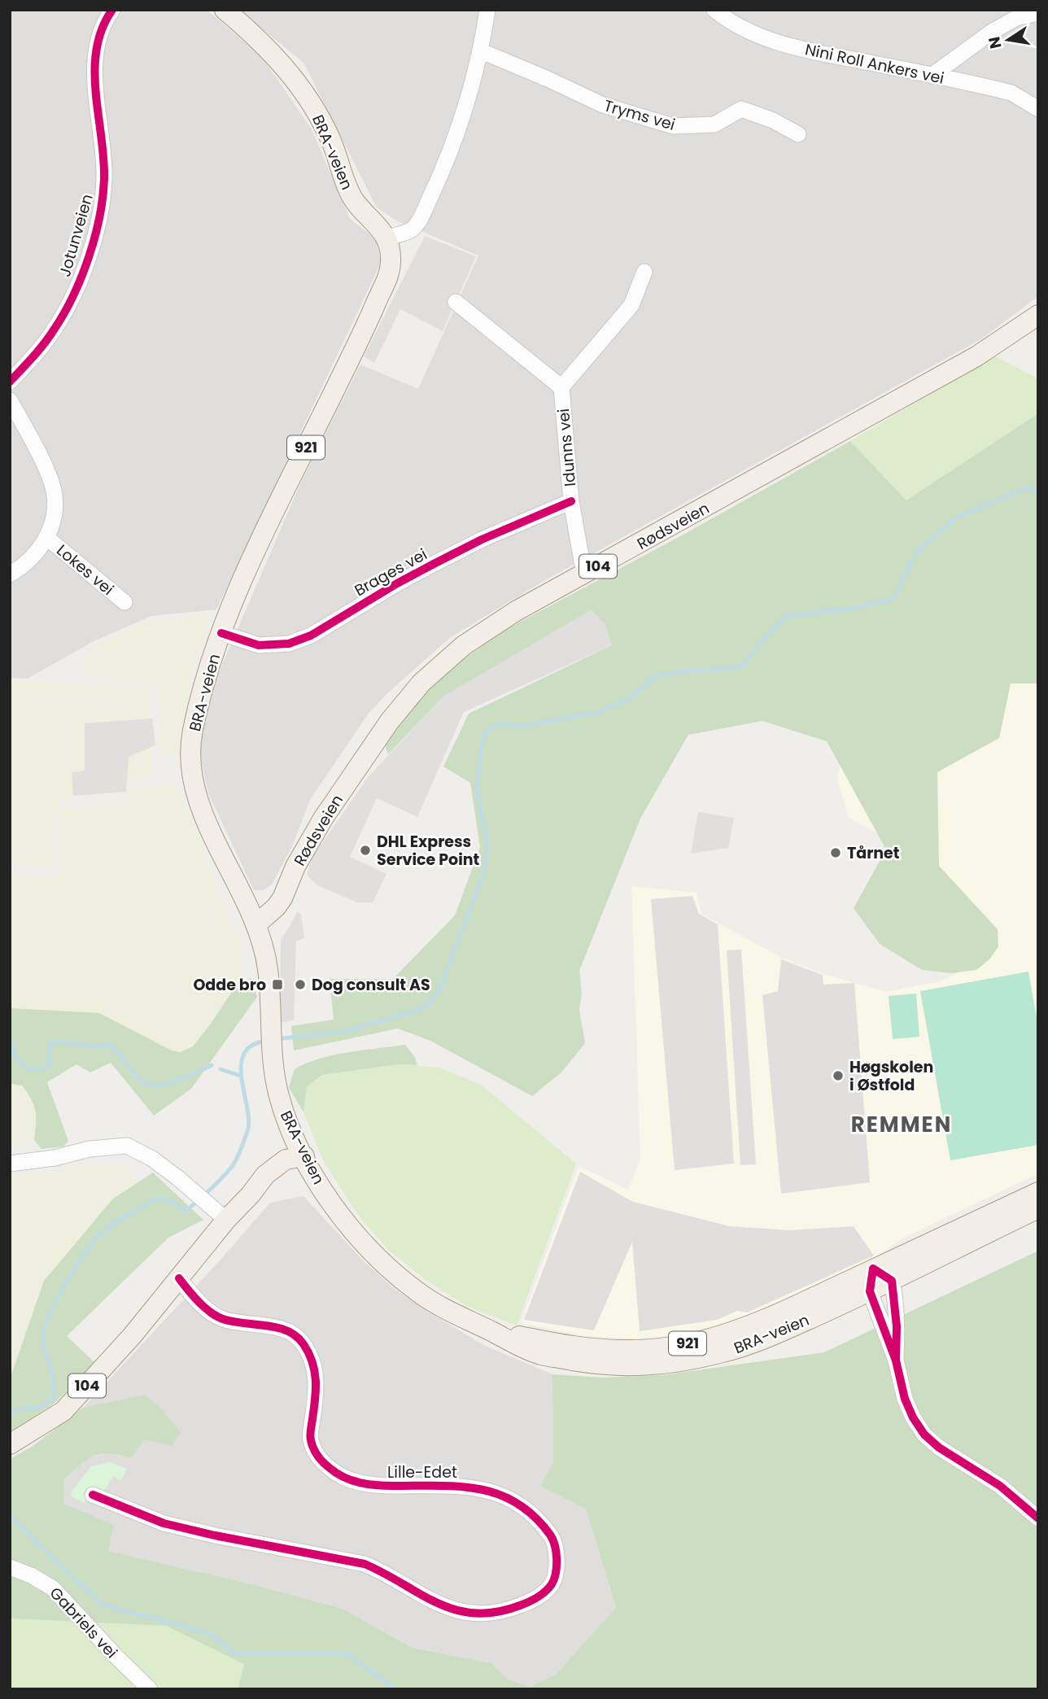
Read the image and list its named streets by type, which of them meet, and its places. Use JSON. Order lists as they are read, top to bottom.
{
  "streets": {
    "main road": [
      "BRA-veien",
      "921",
      "Rødsveien",
      "104"
    ],
    "street": [
      "Nini Roll Ankers vei",
      "Tryms vei",
      "Jotunveien",
      "Idunns vei",
      "Lokes vei",
      "Brages vei",
      "Lille-Edet",
      "Gabriels vei"
    ]
  },
  "crossings": [
    ["BRA-veien", "Rødsveien"],
    ["BRA-veien", "104"],
    ["BRA-veien", "Brages vei"],
    ["Idunns vei", "Rødsveien"],
    ["Idunns vei", "Brages vei"],
    ["104", "Lille-Edet"]
  ],
  "districts": ["REMMEN"],
  "places": {
    "other": [
      "DHL Express Service Point",
      "Tårnet",
      "Dog consult AS",
      "Høgskolen i Østfold"
    ],
    "transit": ["Odde bro"]
  },
  "north": "left"
}
